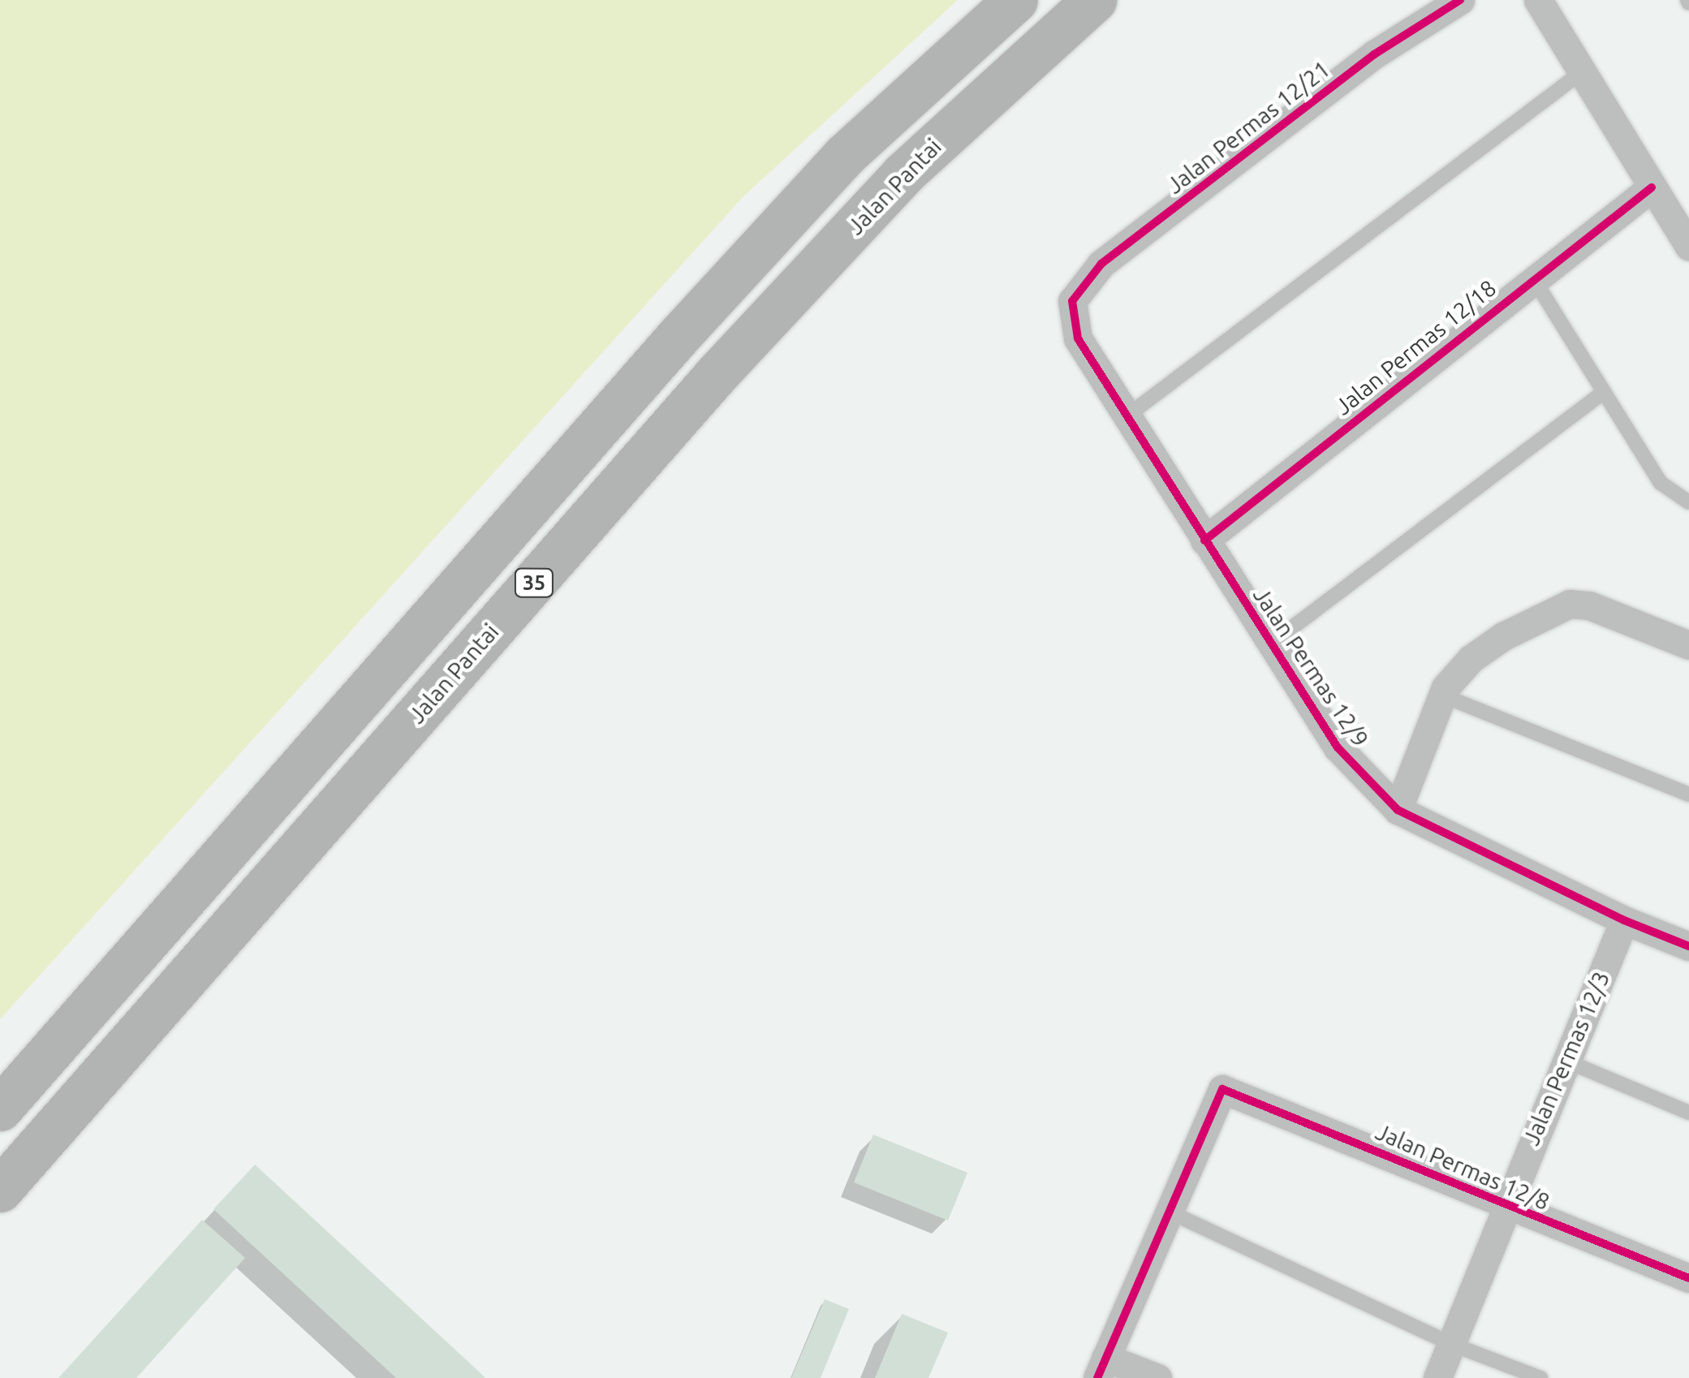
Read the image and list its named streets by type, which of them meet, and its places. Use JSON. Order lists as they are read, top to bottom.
{
  "streets": {
    "highway": ["Jalan Pantai", "35"],
    "street": [
      "Jalan Permas 12/21",
      "Jalan Permas 12/18",
      "Jalan Permas 12/9",
      "Jalan Permas 12/3",
      "Jalan Permas 12/8"
    ]
  },
  "crossings": [
    ["Jalan Permas 12/21", "Jalan Permas 12/9"],
    ["Jalan Permas 12/18", "Jalan Permas 12/9"],
    ["Jalan Permas 12/9", "Jalan Permas 12/3"],
    ["Jalan Permas 12/3", "Jalan Permas 12/8"]
  ]
}
